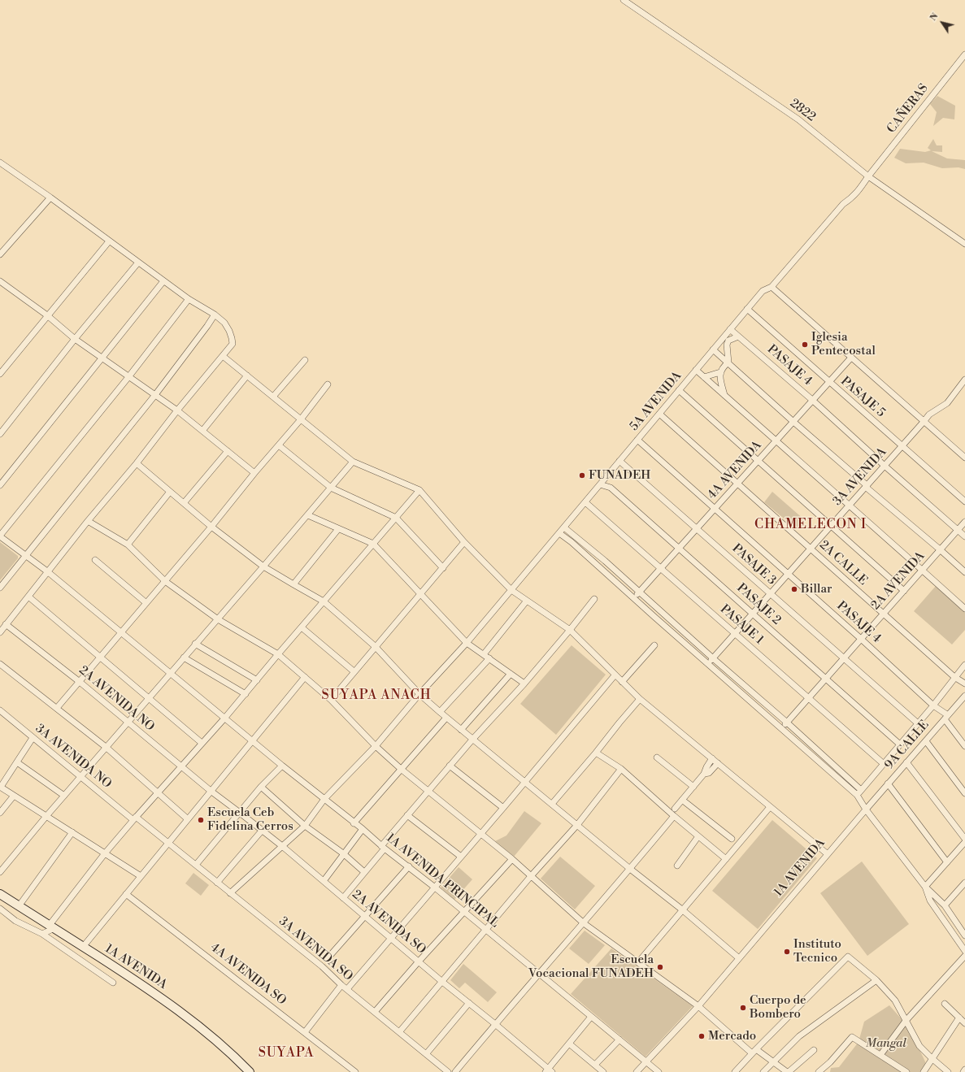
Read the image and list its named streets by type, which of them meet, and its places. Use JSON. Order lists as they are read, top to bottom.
{
  "streets": {
    "street": [
      "CAÑERAS",
      "2822",
      "PASAJE 4",
      "PASAJE 5",
      "5A AVENIDA",
      "4A AVENIDA",
      "3A AVENIDA",
      "2A CALLE",
      "PASAJE 3",
      "2A AVENIDA",
      "PASAJE 2",
      "PASAJE 1",
      "2A AVENIDA NO",
      "9A CALLE",
      "3A AVENIDA NO",
      "1A AVENIDA",
      "1A AVENIDA PRINCIPAL",
      "2A AVENIDA SO",
      "3A AVENIDA SO",
      "4A AVENIDA SO"
    ]
  },
  "crossings": [
    ["CAÑERAS", "2822"],
    ["CAÑERAS", "5A AVENIDA"],
    ["PASAJE 4", "5A AVENIDA"],
    ["PASAJE 4", "4A AVENIDA"],
    ["PASAJE 4", "3A AVENIDA"],
    ["PASAJE 4", "2A AVENIDA"],
    ["PASAJE 4", "9A CALLE"],
    ["PASAJE 5", "5A AVENIDA"],
    ["PASAJE 5", "4A AVENIDA"],
    ["PASAJE 5", "3A AVENIDA"],
    ["5A AVENIDA", "2A CALLE"],
    ["5A AVENIDA", "PASAJE 3"],
    ["5A AVENIDA", "PASAJE 2"],
    ["5A AVENIDA", "PASAJE 1"],
    ["5A AVENIDA", "1A AVENIDA PRINCIPAL"],
    ["5A AVENIDA", "2A AVENIDA SO"],
    ["5A AVENIDA", "3A AVENIDA SO"],
    ["4A AVENIDA", "2A CALLE"],
    ["4A AVENIDA", "PASAJE 3"],
    ["4A AVENIDA", "PASAJE 2"],
    ["4A AVENIDA", "PASAJE 1"],
    ["3A AVENIDA", "2A CALLE"],
    ["3A AVENIDA", "PASAJE 3"],
    ["3A AVENIDA", "PASAJE 2"],
    ["3A AVENIDA", "PASAJE 1"],
    ["2A CALLE", "2A AVENIDA"],
    ["PASAJE 3", "2A AVENIDA"],
    ["2A AVENIDA", "PASAJE 2"],
    ["2A AVENIDA", "PASAJE 1"],
    ["2A AVENIDA NO", "2A AVENIDA SO"],
    ["9A CALLE", "1A AVENIDA"],
    ["3A AVENIDA NO", "3A AVENIDA SO"],
    ["1A AVENIDA", "1A AVENIDA PRINCIPAL"]
  ],
  "districts": ["CHAMELECON I", "SUYAPA ANACH", "SUYAPA"],
  "parks": ["Mangal"],
  "places": [
    "Iglesia Pentecostal",
    "FUNADEH",
    "Billar",
    "Escuela Ceb Fidelina Cerros",
    "Instituto Tecnico",
    "Escuela Vocacional FUNADEH",
    "Cuerpo de Bombero",
    "Mercado"
  ],
  "north": "top left"
}
